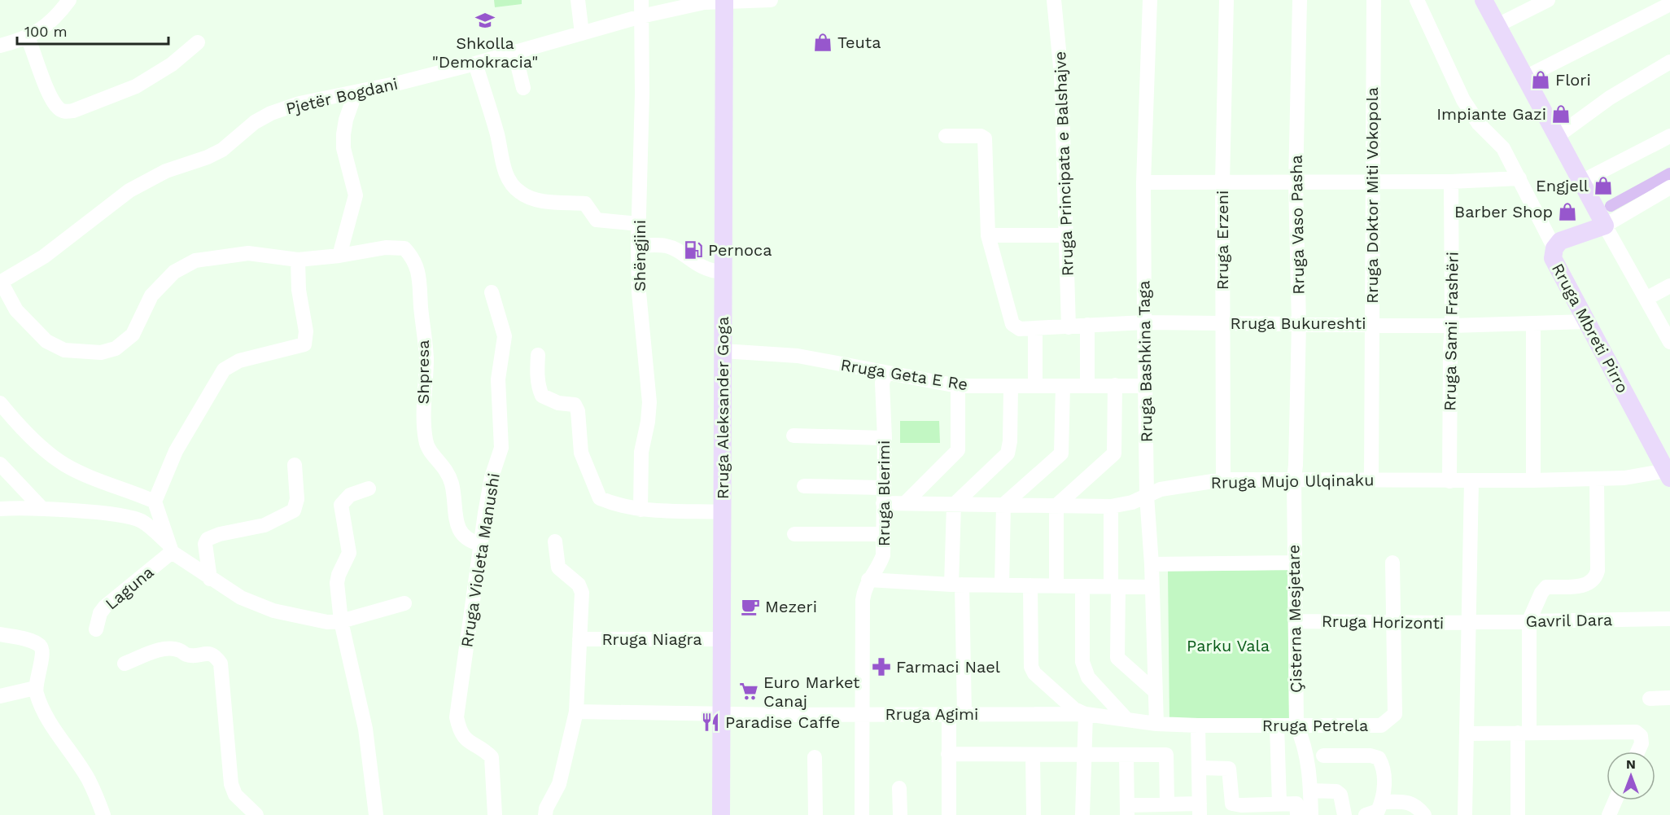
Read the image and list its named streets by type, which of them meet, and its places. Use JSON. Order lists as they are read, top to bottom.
{
  "streets": {
    "main road": ["Rruga Mbreti Pirro", "Rruga Aleksander Goga"],
    "street": [
      "Pjetër Bogdani",
      "Rruga Principata e Balshajve",
      "Rruga Doktor Miti Vokopola",
      "Rruga Vaso Pasha",
      "Rruga Erzeni",
      "Shëngjini",
      "Rruga Bukureshti",
      "Rruga Sami Frashëri",
      "Rruga Bashkina Taga",
      "Shpresa",
      "Rruga Geta E Re",
      "Rruga Mujo Ulqinaku",
      "Rruga Blerimi",
      "Rruga Violeta Manushi",
      "Laguna",
      "Çisterna Mesjetare",
      "Gavril Dara",
      "Rruga Horizonti",
      "Rruga Niagra",
      "Rruga Agimi",
      "Rruga Petrela"
    ]
  },
  "crossings": [
    ["Pjetër Bogdani", "Shëngjini"],
    ["Pjetër Bogdani", "Shpresa"],
    ["Pjetër Bogdani", "Rruga Aleksander Goga"],
    ["Rruga Principata e Balshajve", "Rruga Bukureshti"],
    ["Rruga Doktor Miti Vokopola", "Rruga Bukureshti"],
    ["Rruga Doktor Miti Vokopola", "Rruga Mujo Ulqinaku"],
    ["Rruga Vaso Pasha", "Rruga Bukureshti"],
    ["Rruga Vaso Pasha", "Rruga Mujo Ulqinaku"],
    ["Rruga Vaso Pasha", "Çisterna Mesjetare"],
    ["Rruga Erzeni", "Rruga Bukureshti"],
    ["Rruga Erzeni", "Rruga Mujo Ulqinaku"],
    ["Rruga Bukureshti", "Rruga Mbreti Pirro"],
    ["Rruga Bukureshti", "Rruga Sami Frashëri"],
    ["Rruga Bukureshti", "Rruga Bashkina Taga"],
    ["Rruga Mbreti Pirro", "Rruga Mujo Ulqinaku"],
    ["Rruga Sami Frashëri", "Rruga Mujo Ulqinaku"],
    ["Rruga Bashkina Taga", "Rruga Geta E Re"],
    ["Rruga Bashkina Taga", "Rruga Mujo Ulqinaku"],
    ["Rruga Bashkina Taga", "Rruga Agimi"],
    ["Shpresa", "Rruga Violeta Manushi"],
    ["Rruga Geta E Re", "Rruga Aleksander Goga"],
    ["Rruga Geta E Re", "Rruga Blerimi"],
    ["Rruga Aleksander Goga", "Rruga Niagra"],
    ["Rruga Aleksander Goga", "Rruga Agimi"],
    ["Rruga Mujo Ulqinaku", "Rruga Blerimi"],
    ["Rruga Mujo Ulqinaku", "Çisterna Mesjetare"],
    ["Rruga Blerimi", "Rruga Agimi"],
    ["Çisterna Mesjetare", "Rruga Horizonti"],
    ["Çisterna Mesjetare", "Rruga Petrela"],
    ["Gavril Dara", "Rruga Horizonti"],
    ["Rruga Horizonti", "Rruga Petrela"],
    ["Rruga Agimi", "Rruga Petrela"]
  ],
  "parks": ["Parku Vala"],
  "places": {
    "school or university": ["Shkolla \"Demokracia\""],
    "shop": [
      "Teuta",
      "Flori",
      "Impiante Gazi",
      "Engjell",
      "Barber Shop"
    ],
    "fuel station": ["Pernoca"],
    "cafe": ["Mezeri"],
    "pharmacy": ["Farmaci Nael"],
    "supermarket": ["Euro Market Canaj"],
    "restaurant": ["Paradise Caffe"]
  },
  "scale_bar": "100 m",
  "north": "top"
}
